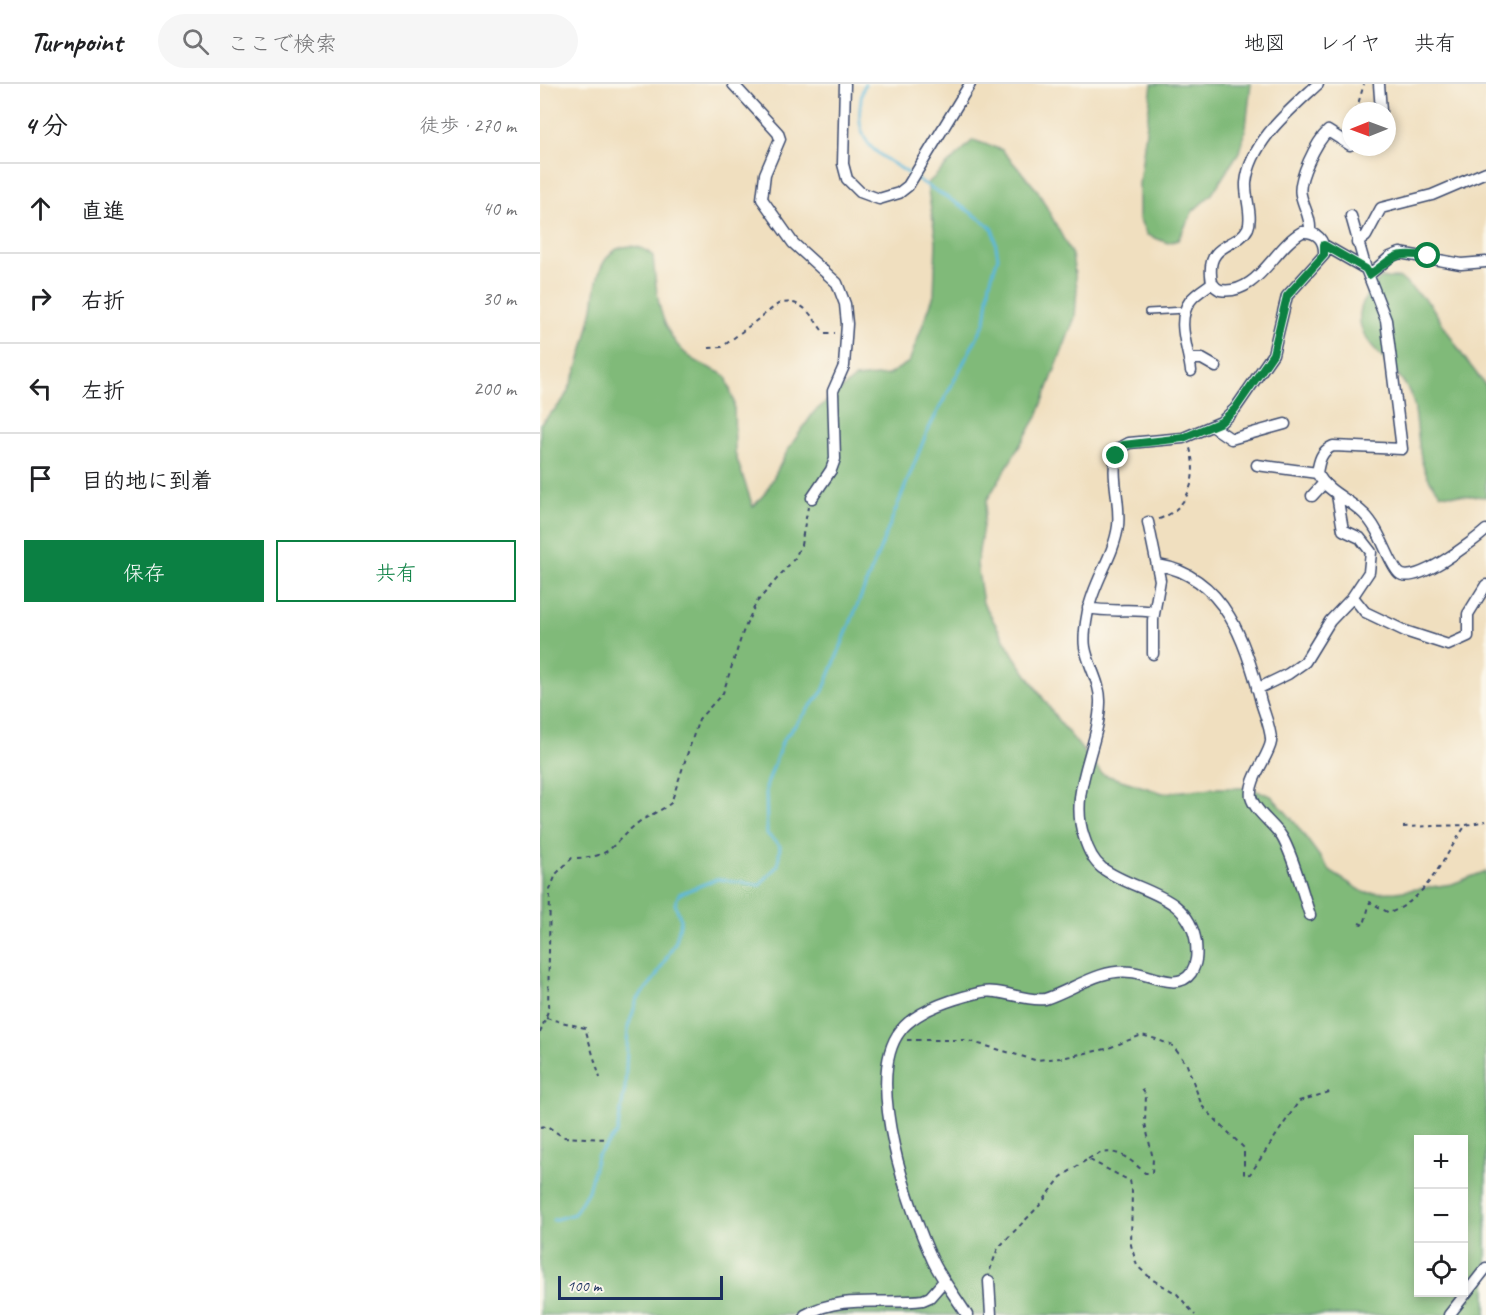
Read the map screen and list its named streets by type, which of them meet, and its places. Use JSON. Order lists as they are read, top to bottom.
{
  "scale_bar": "100 m",
  "north": "left",
  "page": {
    "header": "Turnpoint",
    "search": "ここで検索",
    "nav": ["地図", "レイヤ", "共有"],
    "heading": ["4 分", "徒歩 · 270 m"],
    "list": [
      ["直進", "40 m"],
      ["右折", "30 m"],
      ["左折", "200 m"],
      "目的地に到着"
    ],
    "buttons": ["保存", "共有"],
    "map_buttons": ["+", "−"],
    "scale": "100 m"
  }
}
